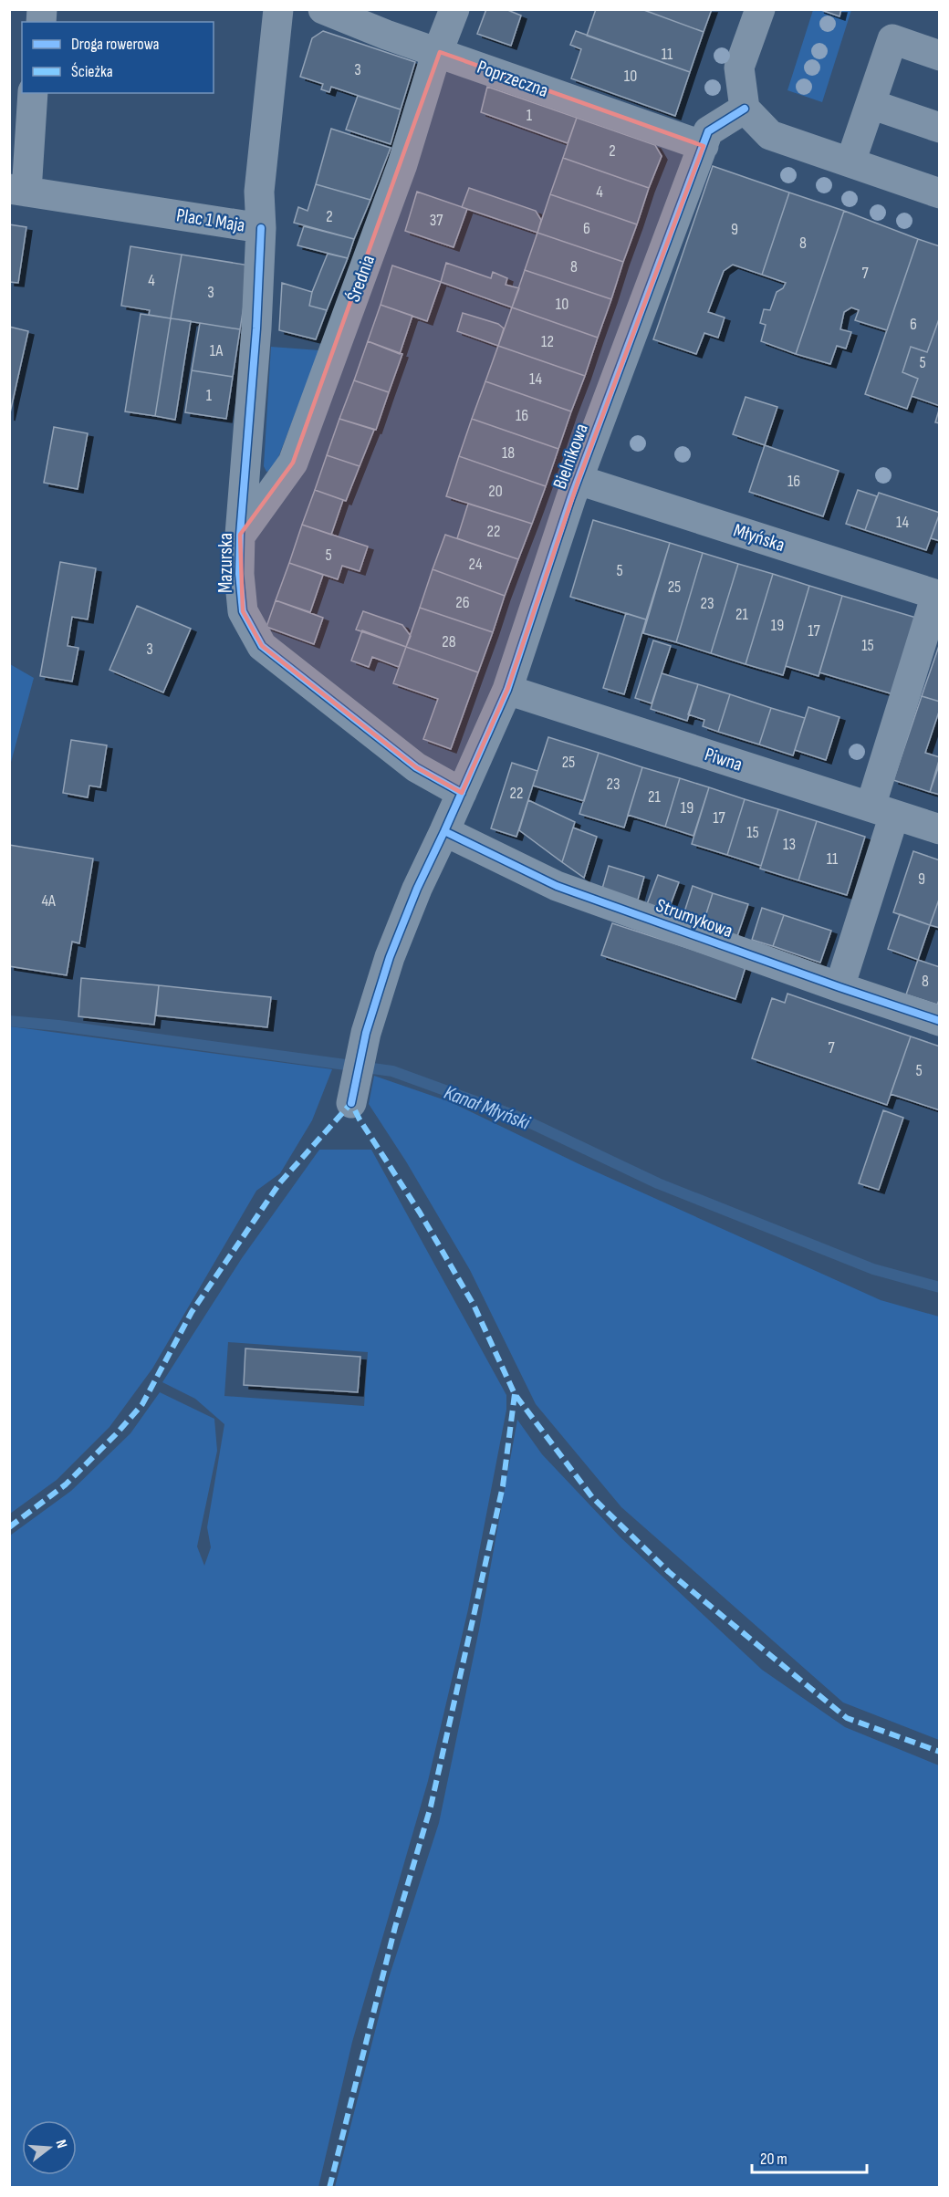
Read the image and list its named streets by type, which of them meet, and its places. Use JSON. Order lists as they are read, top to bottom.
{
  "streets": {
    "street": [
      "Poprzeczna",
      "Plac 1 Maja",
      "Średnia",
      "Bielnikowa",
      "Młyńska",
      "Mazurska",
      "Piwna",
      "Strumykowa"
    ]
  },
  "crossings": [
    ["Poprzeczna", "Średnia"],
    ["Poprzeczna", "Bielnikowa"],
    ["Plac 1 Maja", "Mazurska"],
    ["Średnia", "Mazurska"],
    ["Bielnikowa", "Młyńska"],
    ["Bielnikowa", "Mazurska"],
    ["Bielnikowa", "Piwna"],
    ["Bielnikowa", "Strumykowa"]
  ],
  "water": ["Kanał Młyński"],
  "house_numbers": [
    "11",
    "3",
    "10",
    "1",
    "2",
    "4",
    "2",
    "37",
    "6",
    "9",
    "8",
    "8",
    "7",
    "4",
    "3",
    "10",
    "6",
    "12",
    "1A",
    "5",
    "14",
    "1",
    "16",
    "18",
    "16",
    "20",
    "14",
    "22",
    "5",
    "24",
    "5",
    "25",
    "26",
    "23",
    "21",
    "19",
    "17",
    "28",
    "15",
    "3",
    "25",
    "23",
    "22",
    "21",
    "19",
    "17",
    "15",
    "13",
    "11",
    "9",
    "4A",
    "8",
    "7",
    "5"
  ],
  "legend": ["Droga rowerowa", "Ścieżka"],
  "scale_bar": "20 m",
  "north": "right"
}
